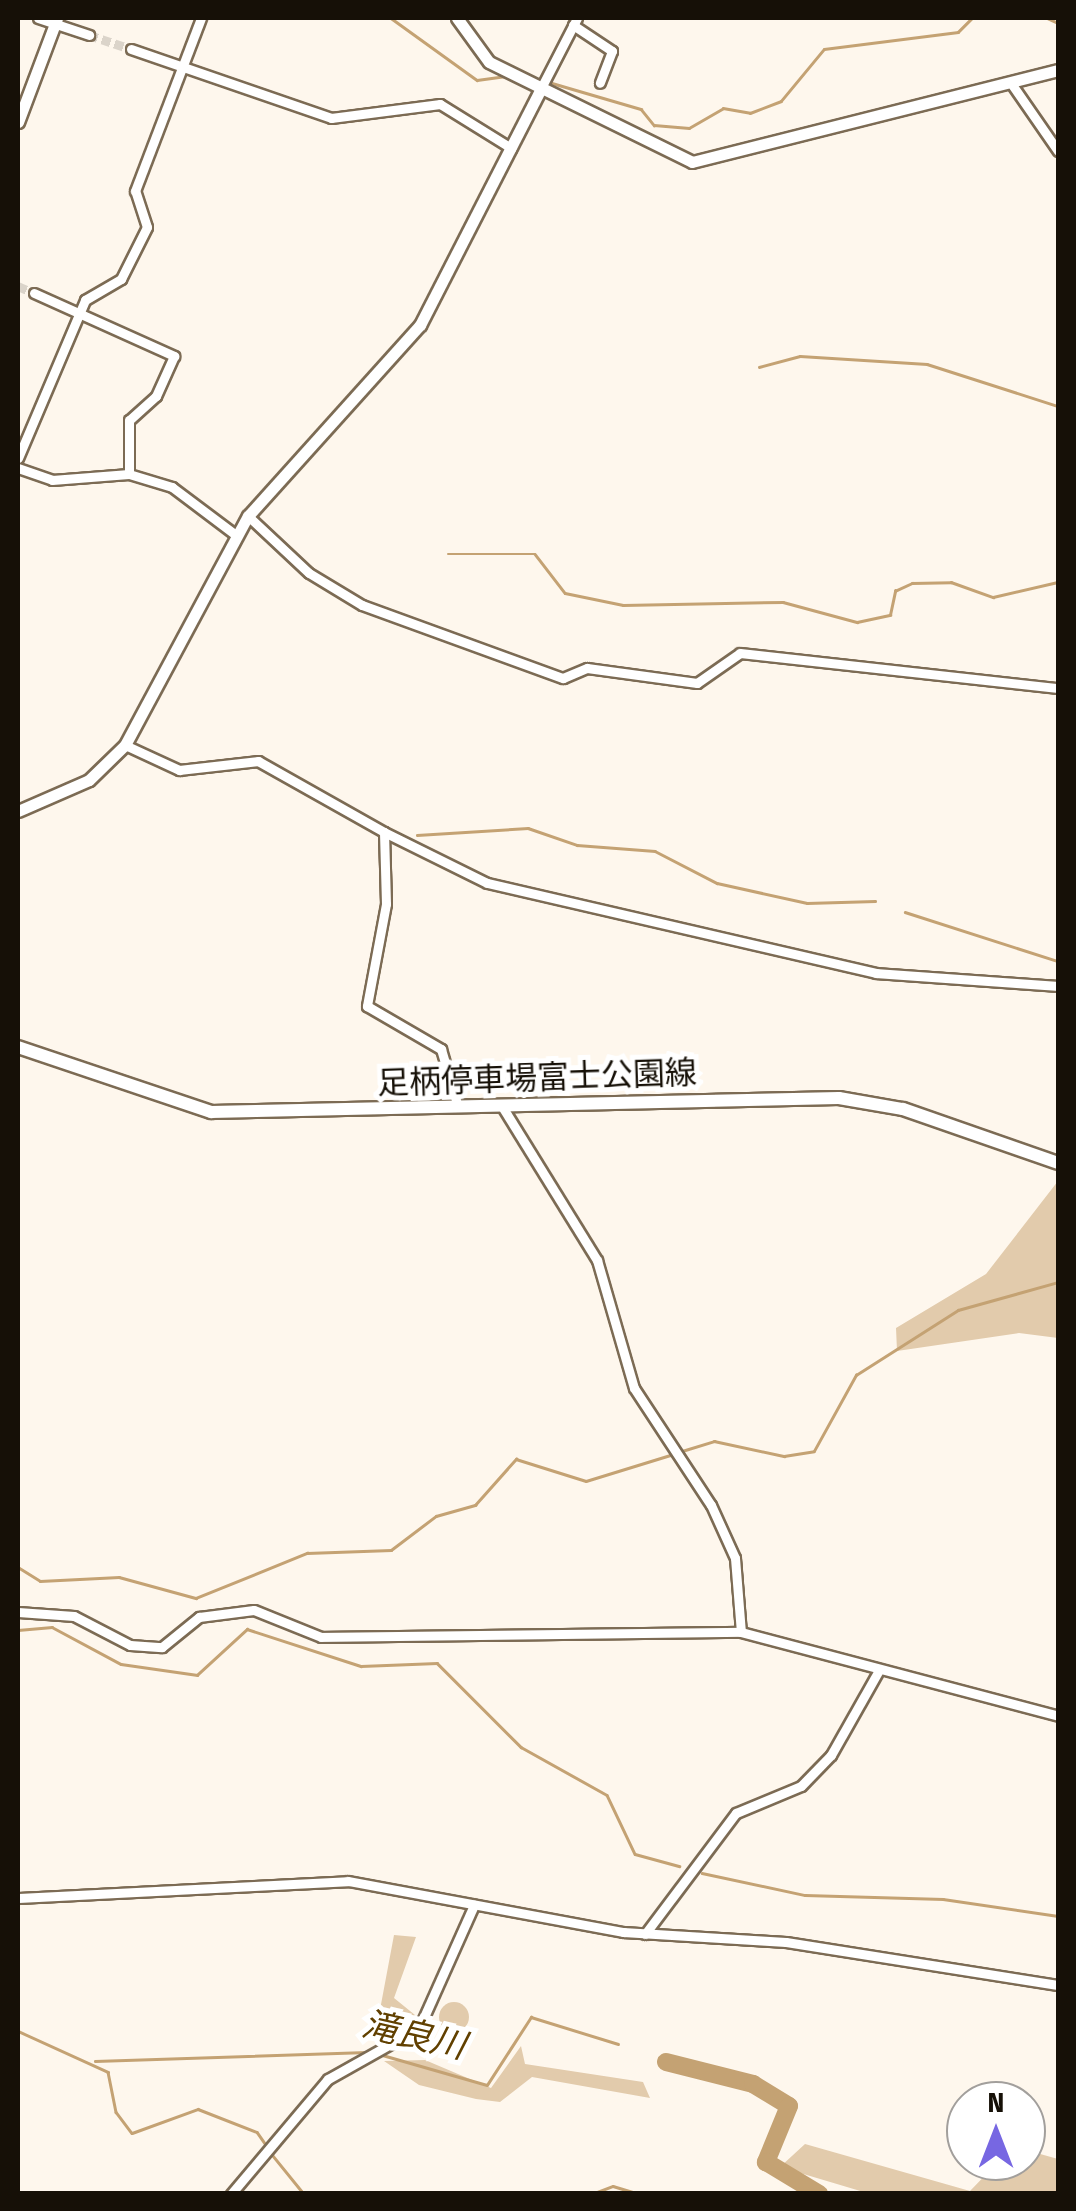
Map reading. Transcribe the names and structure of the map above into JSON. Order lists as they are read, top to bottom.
{
  "streets": {
    "main road": ["足柄停車場富士公園線"]
  },
  "water": ["滝良川"],
  "north": "top"
}
